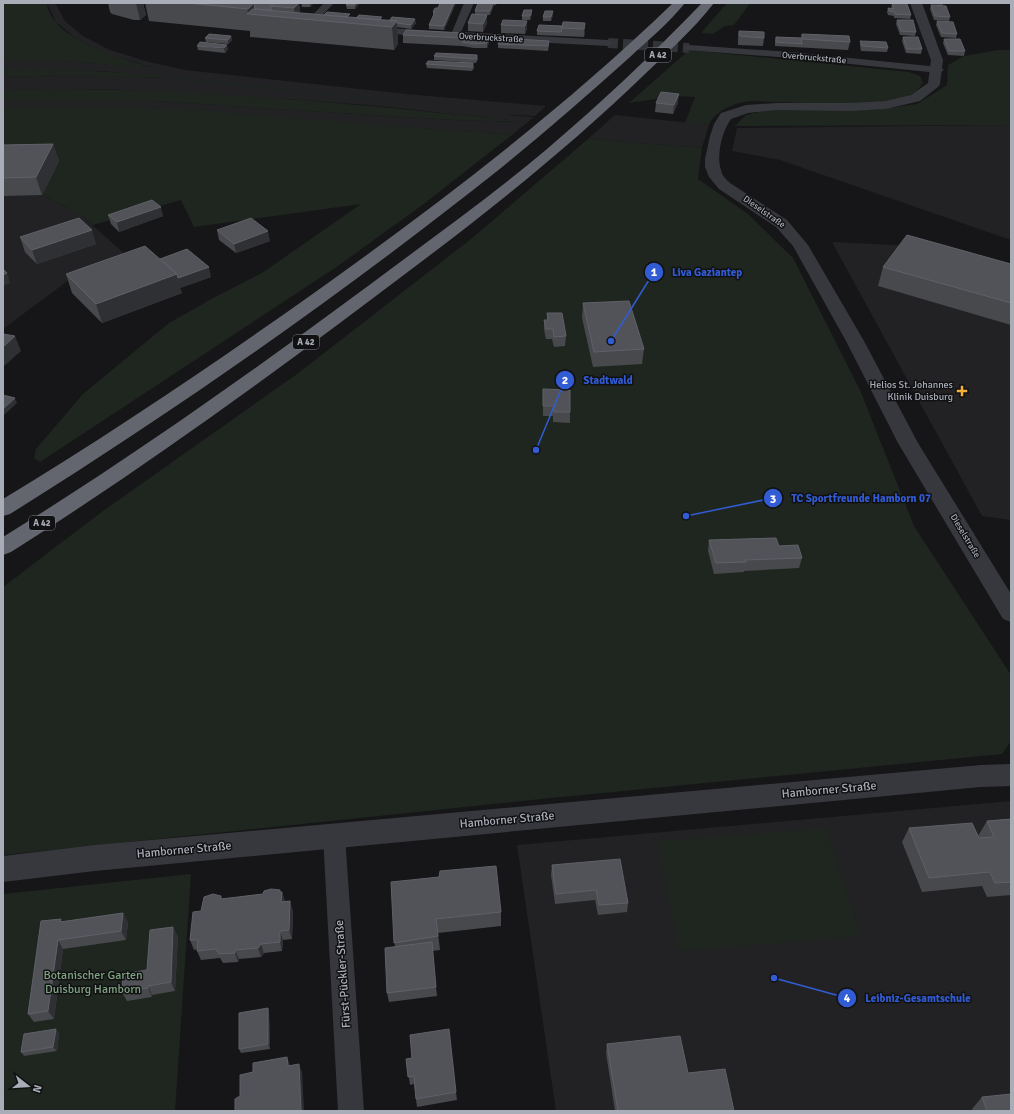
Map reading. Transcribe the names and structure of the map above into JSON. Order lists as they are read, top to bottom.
{
  "streets": {
    "highway": ["A 42"],
    "street": [
      "Overbruckstraße",
      "Dieselstraße",
      "Hamborner Straße",
      "Fürst-Pückler-Straße"
    ]
  },
  "crossings": [
    ["Overbruckstraße", "Dieselstraße"],
    ["Hamborner Straße", "Fürst-Pückler-Straße"]
  ],
  "parks": ["Botanischer Garten Duisburg Hamborn"],
  "places": {
    "other": [
      "Liva Gaziantep",
      "Stadtwald",
      "TC Sportfreunde Hamborn 07",
      "Leibniz-Gesamtschule"
    ],
    "health": ["Helios St. Johannes Klinik Duisburg"]
  },
  "north": "right"
}
